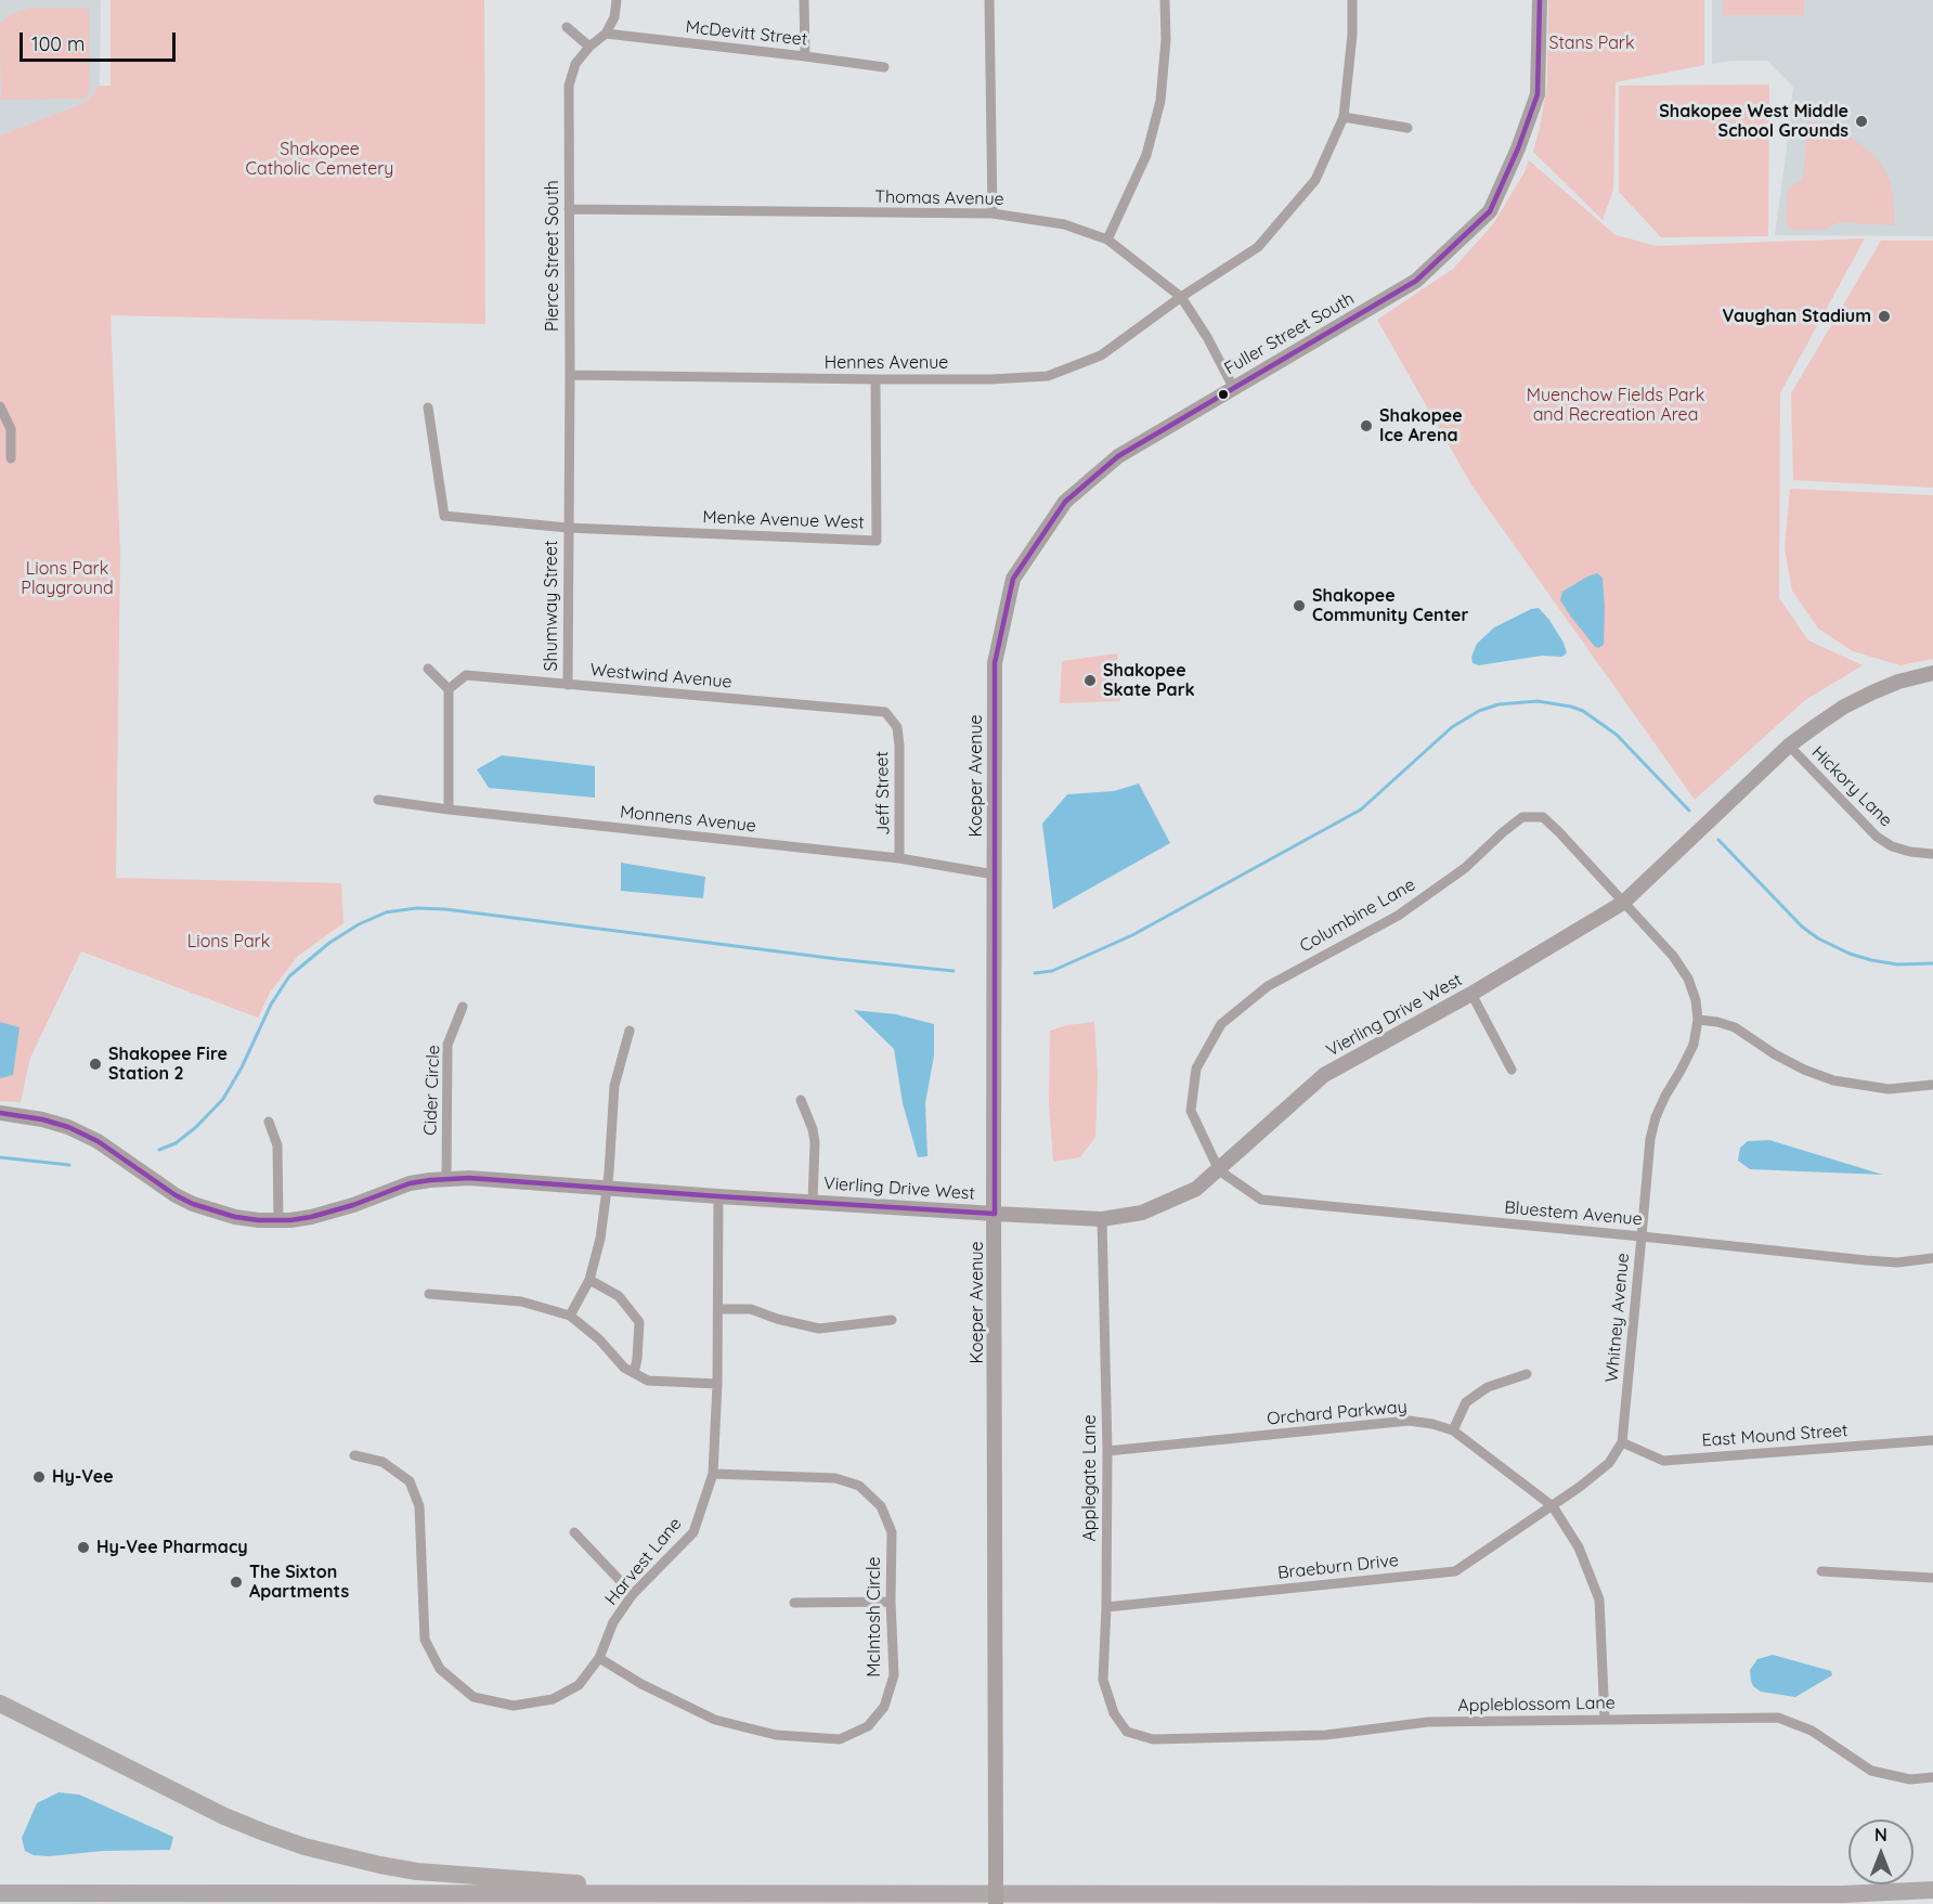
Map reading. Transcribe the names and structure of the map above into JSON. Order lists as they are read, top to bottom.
{
  "streets": {
    "street": [
      "McDevitt Street",
      "Thomas Avenue",
      "Pierce Street South",
      "Fuller Street South",
      "Hennes Avenue",
      "Menke Avenue West",
      "Shumway Street",
      "Westwind Avenue",
      "Koeper Avenue",
      "Hickory Lane",
      "Jeff Street",
      "Monnens Avenue",
      "Columbine Lane",
      "Vierling Drive West",
      "Cider Circle",
      "Bluestem Avenue",
      "Whitney Avenue",
      "Orchard Parkway",
      "East Mound Street",
      "Applegate Lane",
      "Harvest Lane",
      "Braeburn Drive",
      "McIntosh Circle",
      "Appleblossom Lane"
    ]
  },
  "crossings": [
    ["McDevitt Street", "Pierce Street South"],
    ["Thomas Avenue", "Pierce Street South"],
    ["Thomas Avenue", "Fuller Street South"],
    ["Thomas Avenue", "Hennes Avenue"],
    ["Pierce Street South", "Hennes Avenue"],
    ["Pierce Street South", "Menke Avenue West"],
    ["Pierce Street South", "Shumway Street"],
    ["Fuller Street South", "Koeper Avenue"],
    ["Hennes Avenue", "Menke Avenue West"],
    ["Menke Avenue West", "Shumway Street"],
    ["Shumway Street", "Westwind Avenue"],
    ["Westwind Avenue", "Jeff Street"],
    ["Koeper Avenue", "Monnens Avenue"],
    ["Koeper Avenue", "Vierling Drive West"],
    ["Hickory Lane", "Vierling Drive West"],
    ["Jeff Street", "Monnens Avenue"],
    ["Columbine Lane", "Vierling Drive West"],
    ["Columbine Lane", "Bluestem Avenue"],
    ["Columbine Lane", "Whitney Avenue"],
    ["Vierling Drive West", "Cider Circle"],
    ["Vierling Drive West", "Bluestem Avenue"],
    ["Vierling Drive West", "Whitney Avenue"],
    ["Vierling Drive West", "Applegate Lane"],
    ["Vierling Drive West", "Harvest Lane"],
    ["Bluestem Avenue", "Whitney Avenue"],
    ["Whitney Avenue", "East Mound Street"],
    ["Orchard Parkway", "Applegate Lane"],
    ["Orchard Parkway", "Braeburn Drive"],
    ["Orchard Parkway", "Appleblossom Lane"],
    ["Applegate Lane", "Braeburn Drive"],
    ["Applegate Lane", "Appleblossom Lane"],
    ["Harvest Lane", "McIntosh Circle"]
  ],
  "parks": [
    "Stans Park",
    "Shakopee Catholic Cemetery",
    "Muenchow Fields Park and Recreation Area",
    "Lions Park Playground",
    "Lions Park"
  ],
  "places": [
    "Shakopee West Middle School Grounds",
    "Vaughan Stadium",
    "Shakopee Ice Arena",
    "Shakopee Community Center",
    "Shakopee Skate Park",
    "Shakopee Fire Station 2",
    "Hy-Vee",
    "Hy-Vee Pharmacy",
    "The Sixton Apartments"
  ],
  "scale_bar": "100 m",
  "north": "top"
}
